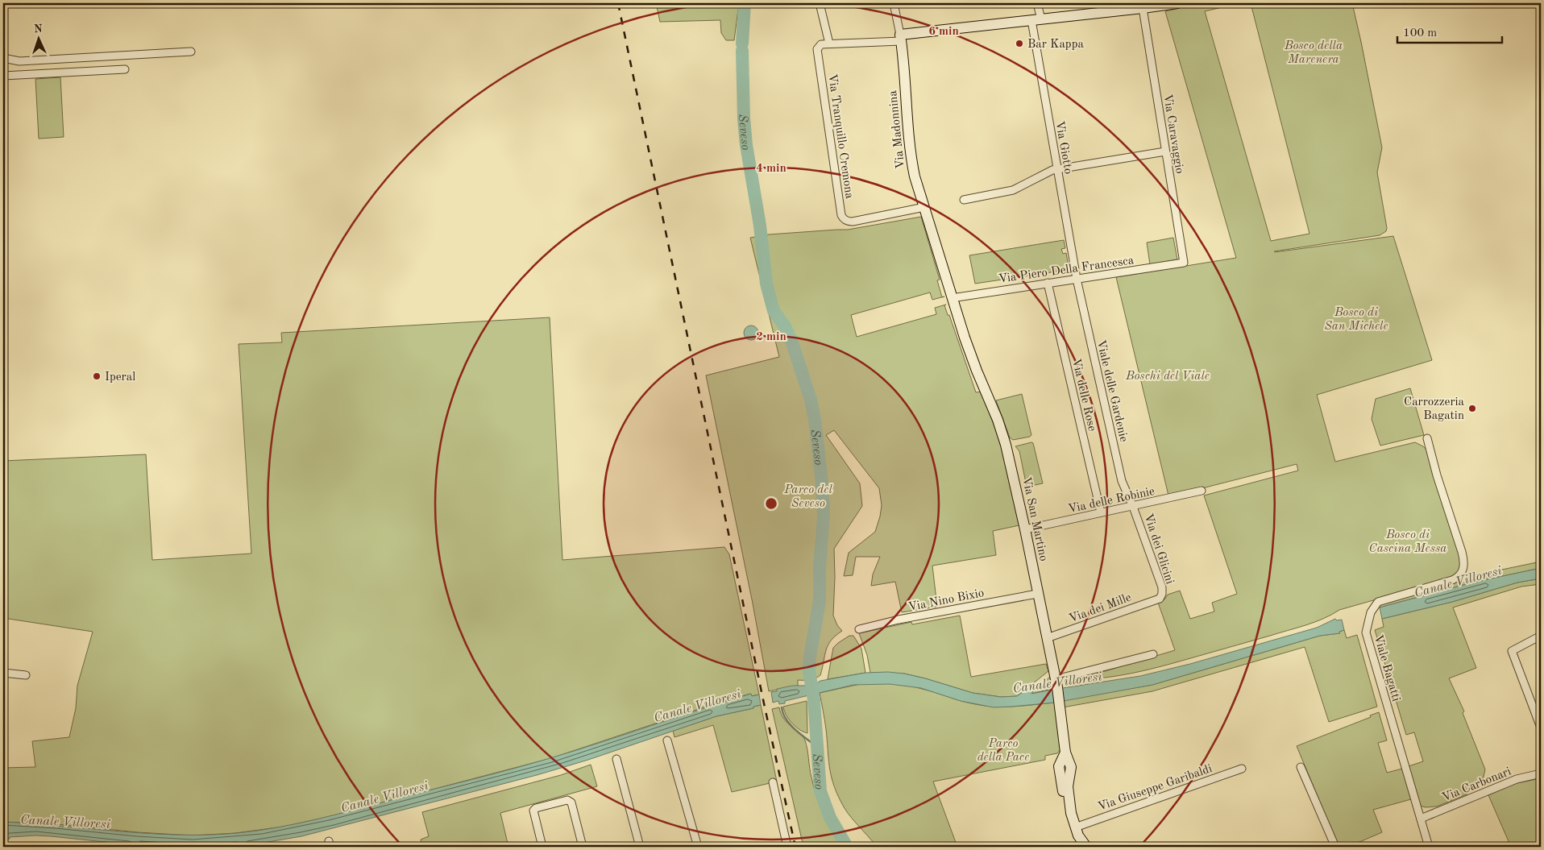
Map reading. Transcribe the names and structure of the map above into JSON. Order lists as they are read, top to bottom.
{
  "streets": {
    "street": [
      "Via Madonnina",
      "Via Caravaggio",
      "Via Tranquillo Cremona",
      "Via Giotto",
      "Via Piero Della Francesca",
      "Viale delle Gardenie",
      "Via delle Rose",
      "Via delle Robinie",
      "Via San Martino",
      "Via dei Glicini",
      "Via Nino Bixio",
      "Via dei Mille",
      "Viale Bagatti",
      "Via Carbonari",
      "Via Giuseppe Garibaldi"
    ]
  },
  "crossings": [
    ["Via Madonnina", "Via Tranquillo Cremona"],
    ["Via Madonnina", "Via Piero Della Francesca"],
    ["Via Madonnina", "Via San Martino"],
    ["Via Caravaggio", "Via Piero Della Francesca"],
    ["Via Giotto", "Via Piero Della Francesca"],
    ["Via Giotto", "Viale delle Gardenie"],
    ["Via Piero Della Francesca", "Viale delle Gardenie"],
    ["Via Piero Della Francesca", "Via delle Rose"],
    ["Via Piero Della Francesca", "Via San Martino"],
    ["Viale delle Gardenie", "Via delle Robinie"],
    ["Viale delle Gardenie", "Via dei Glicini"],
    ["Via delle Rose", "Via delle Robinie"],
    ["Via delle Robinie", "Via San Martino"],
    ["Via delle Robinie", "Via dei Glicini"],
    ["Via San Martino", "Via Nino Bixio"],
    ["Via San Martino", "Via dei Mille"],
    ["Via San Martino", "Via Giuseppe Garibaldi"],
    ["Via dei Glicini", "Via dei Mille"],
    ["Viale Bagatti", "Via Carbonari"]
  ],
  "water": ["Seveso", "Canale Villoresi"],
  "parks": [
    "Bosco della Marenera",
    "Bosco di San Michele",
    "Boschi del Viale",
    "Parco del Seveso",
    "Bosco di Cascina Messa",
    "Parco della Pace"
  ],
  "places": ["Bar Kappa", "Iperal", "Carrozzeria Bagatin"],
  "scale_bar": "100 m",
  "north": "top",
  "rings": ["6 min", "4 min", "2 min"]
}
